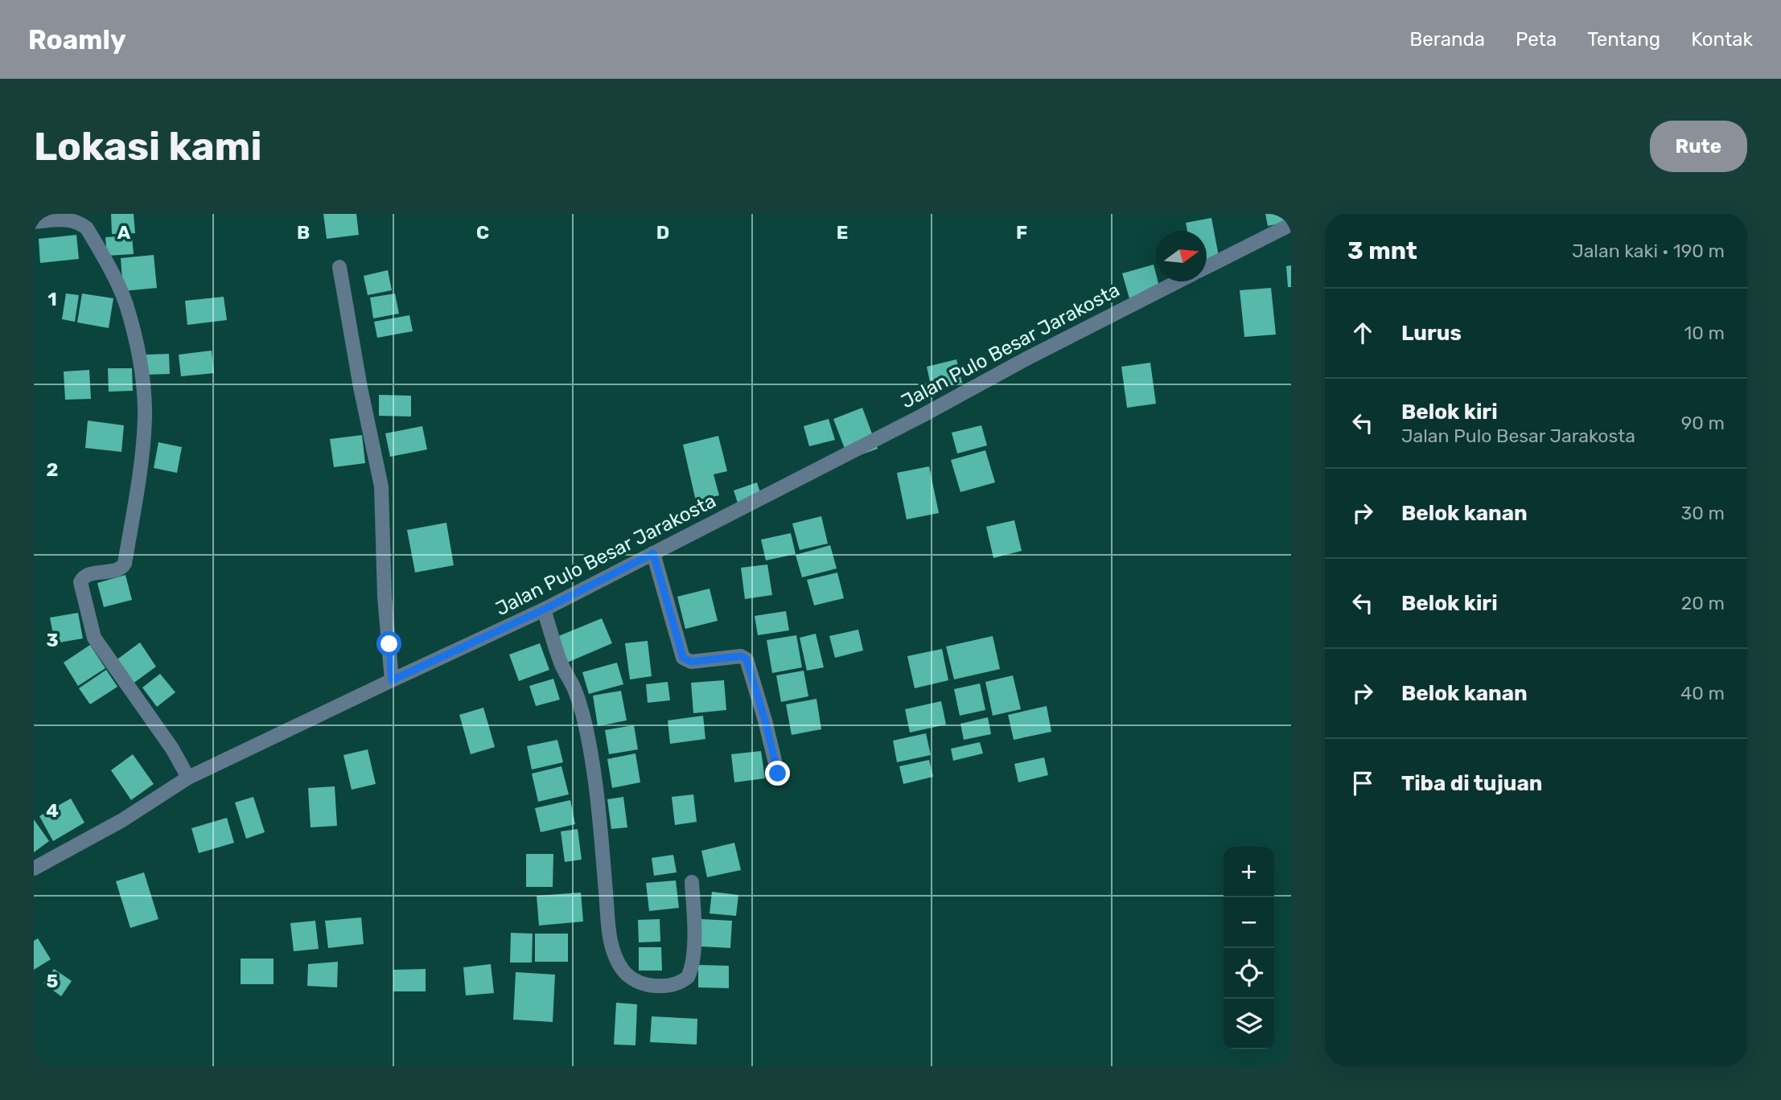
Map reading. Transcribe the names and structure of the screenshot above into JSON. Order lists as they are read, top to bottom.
{
  "streets": {
    "street": ["Jalan Pulo Besar Jarakosta"]
  },
  "north": "right",
  "page": {
    "header": "Roamly",
    "nav": [
      "Beranda",
      "Peta",
      "Tentang",
      "Kontak"
    ],
    "buttons": "Rute",
    "title": "Lokasi kami",
    "heading": ["3 mnt", "Jalan kaki · 190 m"],
    "list": [
      ["Lurus", "10 m"],
      ["Belok kiri", "Jalan Pulo Besar Jarakosta", "90 m"],
      ["Belok kanan", "30 m"],
      ["Belok kiri", "20 m"],
      ["Belok kanan", "40 m"],
      "Tiba di tujuan"
    ],
    "map_buttons": ["+", "−"]
  },
  "grid": {
    "columns": [
      "A",
      "B",
      "C",
      "D",
      "E",
      "F"
    ],
    "rows": [
      "1",
      "2",
      "3",
      "4",
      "5"
    ]
  }
}
